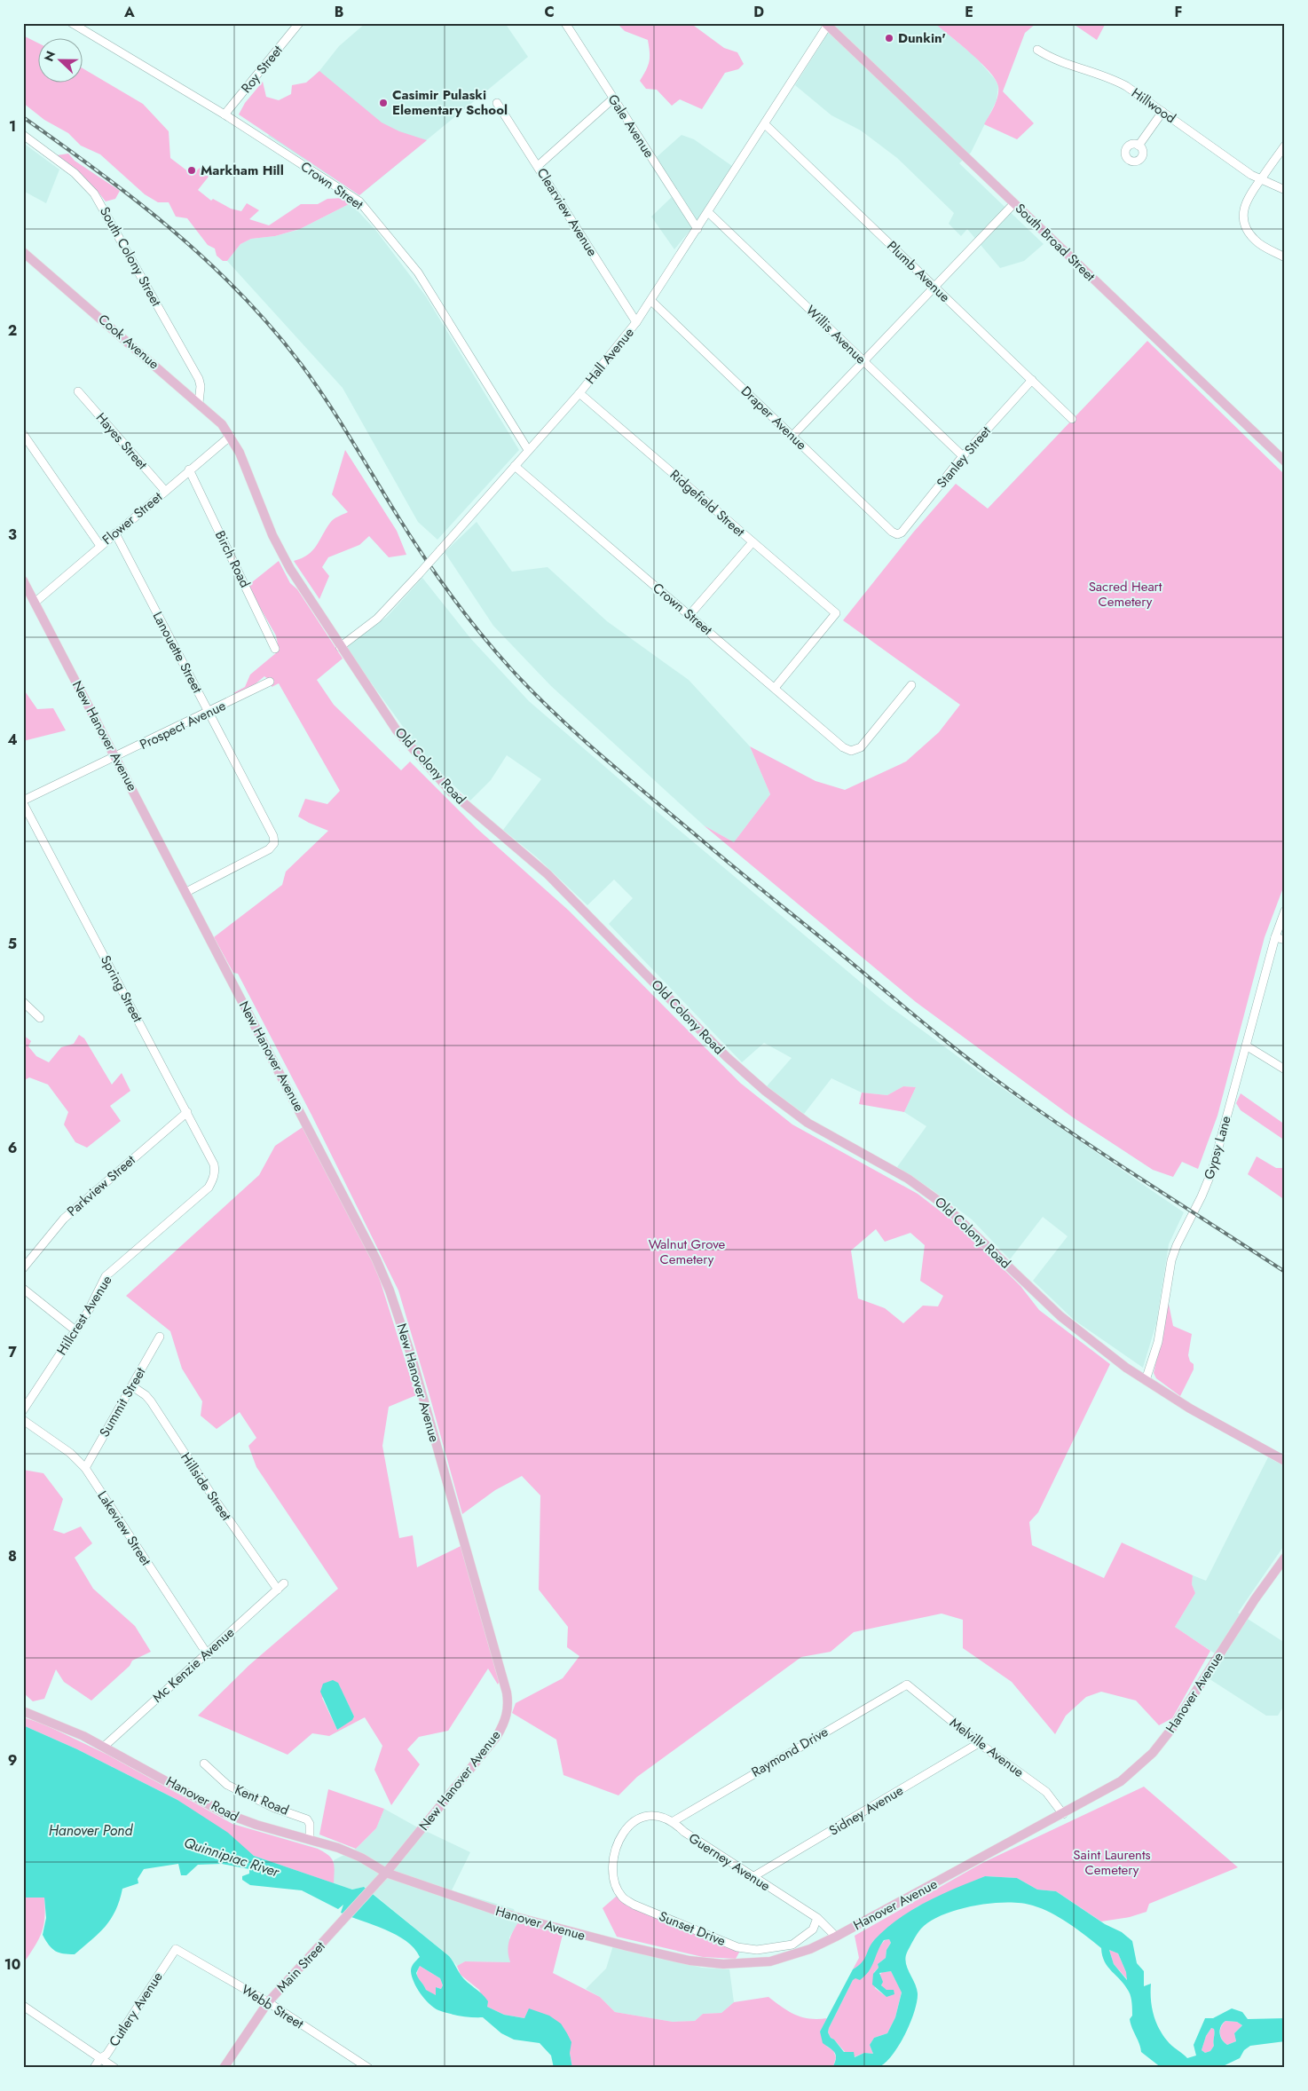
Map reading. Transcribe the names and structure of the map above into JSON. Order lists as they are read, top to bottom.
{
  "streets": {
    "main road": [
      "South Broad Street",
      "Cook Avenue",
      "New Hanover Avenue",
      "Old Colony Road",
      "Hanover Avenue",
      "Hanover Road",
      "Main Street"
    ],
    "street": [
      "Roy Street",
      "Hillwood",
      "Gale Avenue",
      "Crown Street",
      "Clearview Avenue",
      "South Colony Street",
      "Plumb Avenue",
      "Willis Avenue",
      "Hall Avenue",
      "Draper Avenue",
      "Hayes Street",
      "Stanley Street",
      "Ridgefield Street",
      "Flower Street",
      "Birch Road",
      "Lanouette Street",
      "Prospect Avenue",
      "Spring Street",
      "Gypsy Lane",
      "Parkview Street",
      "Hillcrest Avenue",
      "Summit Street",
      "Hillside Street",
      "Lakeview Street",
      "Mc Kenzie Avenue",
      "Melville Avenue",
      "Raymond Drive",
      "Kent Road",
      "Sidney Avenue",
      "Guerney Avenue",
      "Sunset Drive",
      "Webb Street",
      "Cutlery Avenue"
    ]
  },
  "crossings": [
    ["Roy Street", "Crown Street"],
    ["Gale Avenue", "Hall Avenue"],
    ["Crown Street", "Hall Avenue"],
    ["Crown Street", "Ridgefield Street"],
    ["Clearview Avenue", "Hall Avenue"],
    ["South Broad Street", "Hall Avenue"],
    ["South Colony Street", "Cook Avenue"],
    ["Plumb Avenue", "Hall Avenue"],
    ["Plumb Avenue", "Stanley Street"],
    ["Willis Avenue", "Hall Avenue"],
    ["Willis Avenue", "Stanley Street"],
    ["Cook Avenue", "Flower Street"],
    ["Cook Avenue", "Old Colony Road"],
    ["Hall Avenue", "Draper Avenue"],
    ["Hall Avenue", "Ridgefield Street"],
    ["Hall Avenue", "Old Colony Road"],
    ["Draper Avenue", "Stanley Street"],
    ["Hayes Street", "Flower Street"],
    ["Flower Street", "Birch Road"],
    ["Flower Street", "Lanouette Street"],
    ["Flower Street", "New Hanover Avenue"],
    ["Flower Street", "Old Colony Road"],
    ["Lanouette Street", "Prospect Avenue"],
    ["Lanouette Street", "New Hanover Avenue"],
    ["Prospect Avenue", "New Hanover Avenue"],
    ["Prospect Avenue", "Spring Street"],
    ["New Hanover Avenue", "Hanover Avenue"],
    ["New Hanover Avenue", "Hanover Road"],
    ["New Hanover Avenue", "Main Street"],
    ["Old Colony Road", "Gypsy Lane"],
    ["Spring Street", "Parkview Street"],
    ["Spring Street", "Hillcrest Avenue"],
    ["Summit Street", "Hillside Street"],
    ["Summit Street", "Lakeview Street"],
    ["Hillside Street", "Mc Kenzie Avenue"],
    ["Lakeview Street", "Mc Kenzie Avenue"],
    ["Mc Kenzie Avenue", "Hanover Road"],
    ["Hanover Avenue", "Melville Avenue"],
    ["Hanover Avenue", "Hanover Road"],
    ["Hanover Avenue", "Guerney Avenue"],
    ["Hanover Avenue", "Main Street"],
    ["Melville Avenue", "Raymond Drive"],
    ["Melville Avenue", "Sidney Avenue"],
    ["Raymond Drive", "Guerney Avenue"],
    ["Hanover Road", "Kent Road"],
    ["Hanover Road", "Main Street"],
    ["Sidney Avenue", "Guerney Avenue"],
    ["Guerney Avenue", "Sunset Drive"],
    ["Main Street", "Webb Street"],
    ["Webb Street", "Cutlery Avenue"]
  ],
  "water": ["Hanover Pond", "Quinnipiac River"],
  "parks": ["Sacred Heart Cemetery", "Walnut Grove Cemetery", "Saint Laurents Cemetery"],
  "places": ["Dunkin'", "Casimir Pulaski Elementary School", "Markham Hill"],
  "north": "left",
  "grid": {
    "columns": [
      "A",
      "B",
      "C",
      "D",
      "E",
      "F"
    ],
    "rows": [
      "1",
      "2",
      "3",
      "4",
      "5",
      "6",
      "7",
      "8",
      "9",
      "10"
    ]
  }
}
